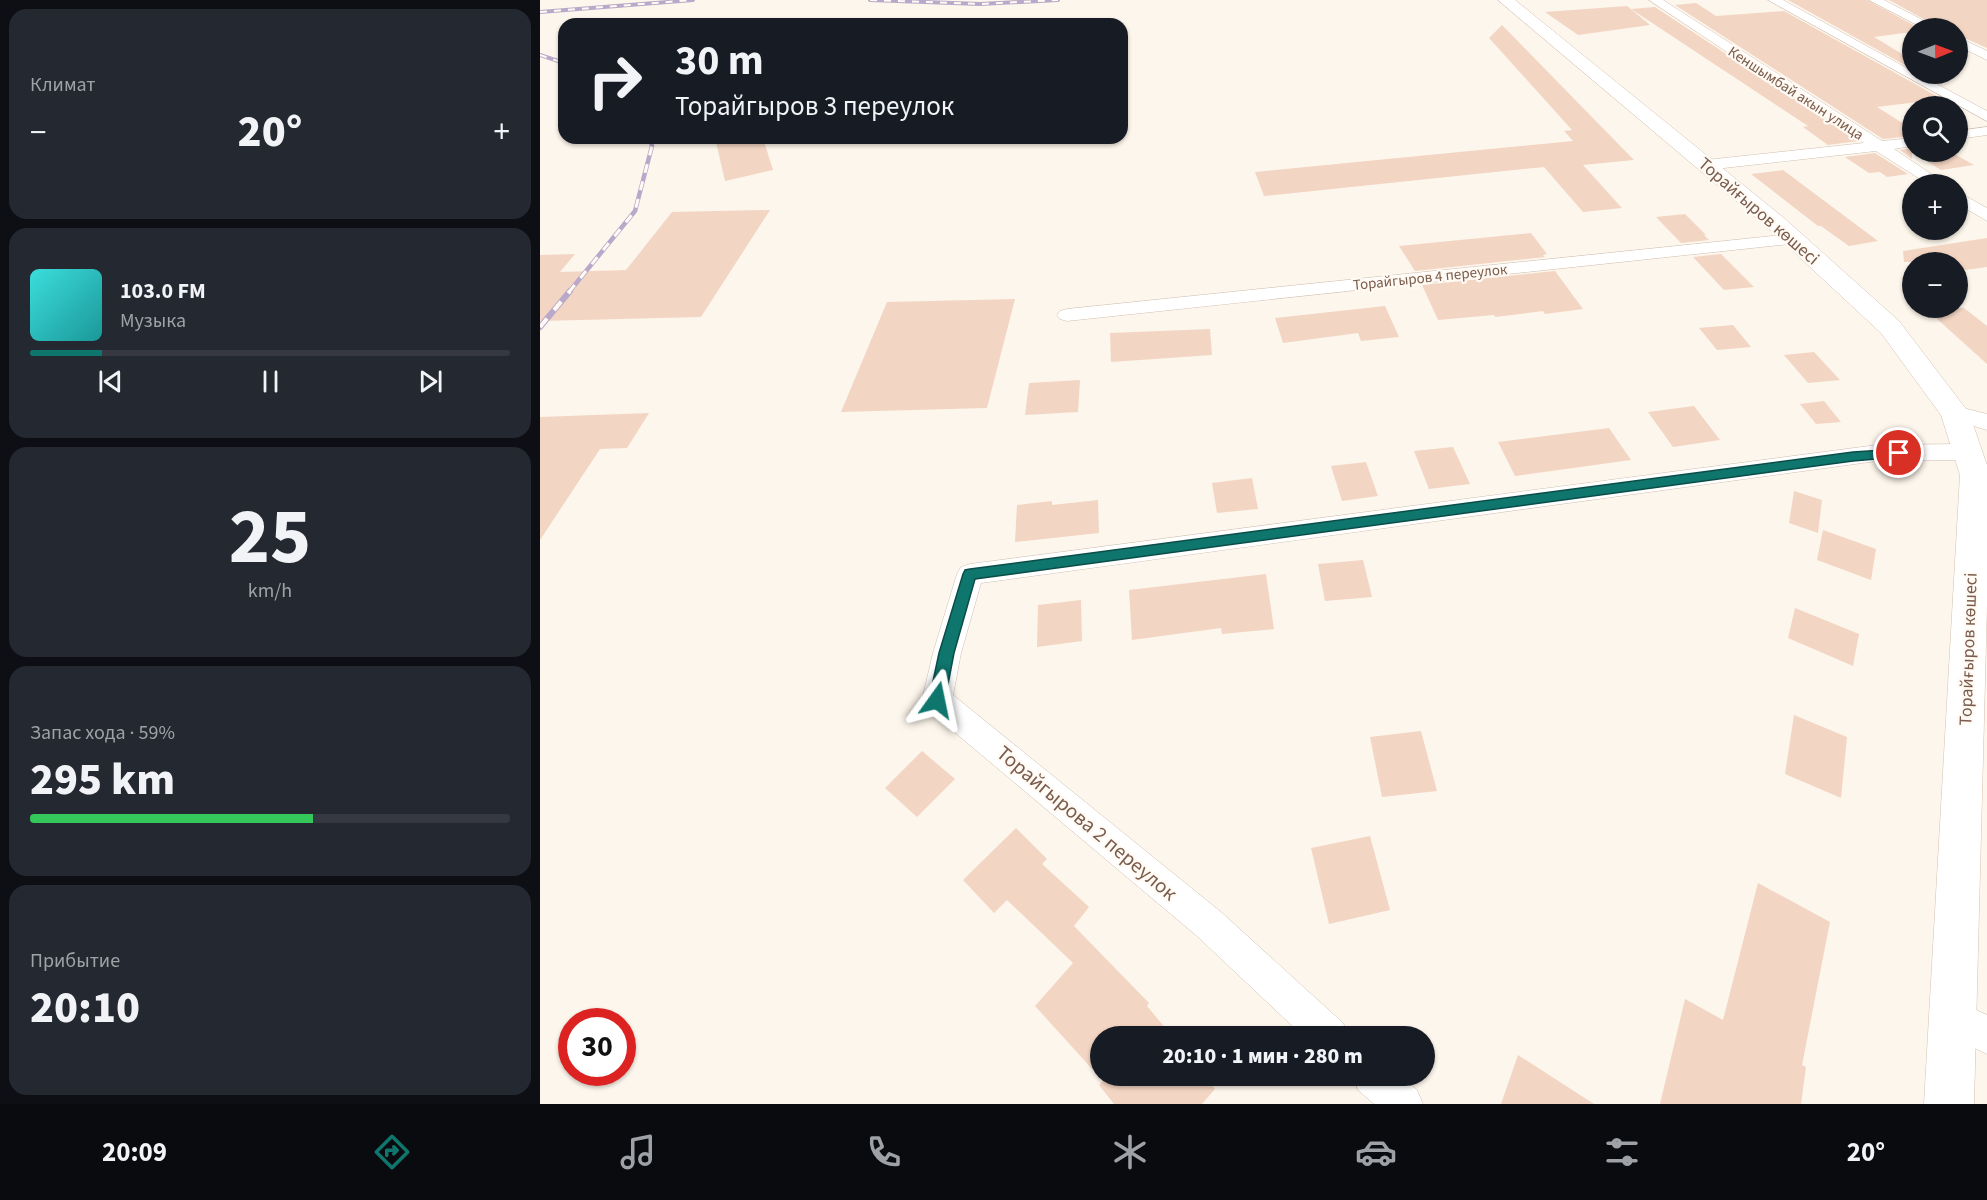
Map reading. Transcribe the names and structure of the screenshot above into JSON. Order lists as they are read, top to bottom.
{
  "streets": {
    "street": [
      "Кеншымбай акын улица",
      "Торайғыров көшесі",
      "Торайгыров 4 переулок",
      "Торайгырова 2 переулок"
    ]
  },
  "crossings": [
    ["Торайғыров көшесі", "Торайгыров 4 переулок"],
    ["Торайғыров көшесі", "Торайгырова 2 переулок"]
  ],
  "north": "right",
  "page": {
    "tile": [
      "Климат",
      ["25", "km/h"],
      ["Запас хода · 59%", "295 km"],
      ["Прибытие", "20:10"]
    ],
    "map_buttons": ["+", "−"],
    "turn": ["30 m", "Торайгыров 3 переулок"],
    "heat": ["−", "20°", "+"],
    "song": ["103.0 FM", "Музыка"],
    "limit": "30",
    "trip": "20:10 · 1 мин · 280 m",
    "tabs": ["20:09", "20°"]
  }
}
